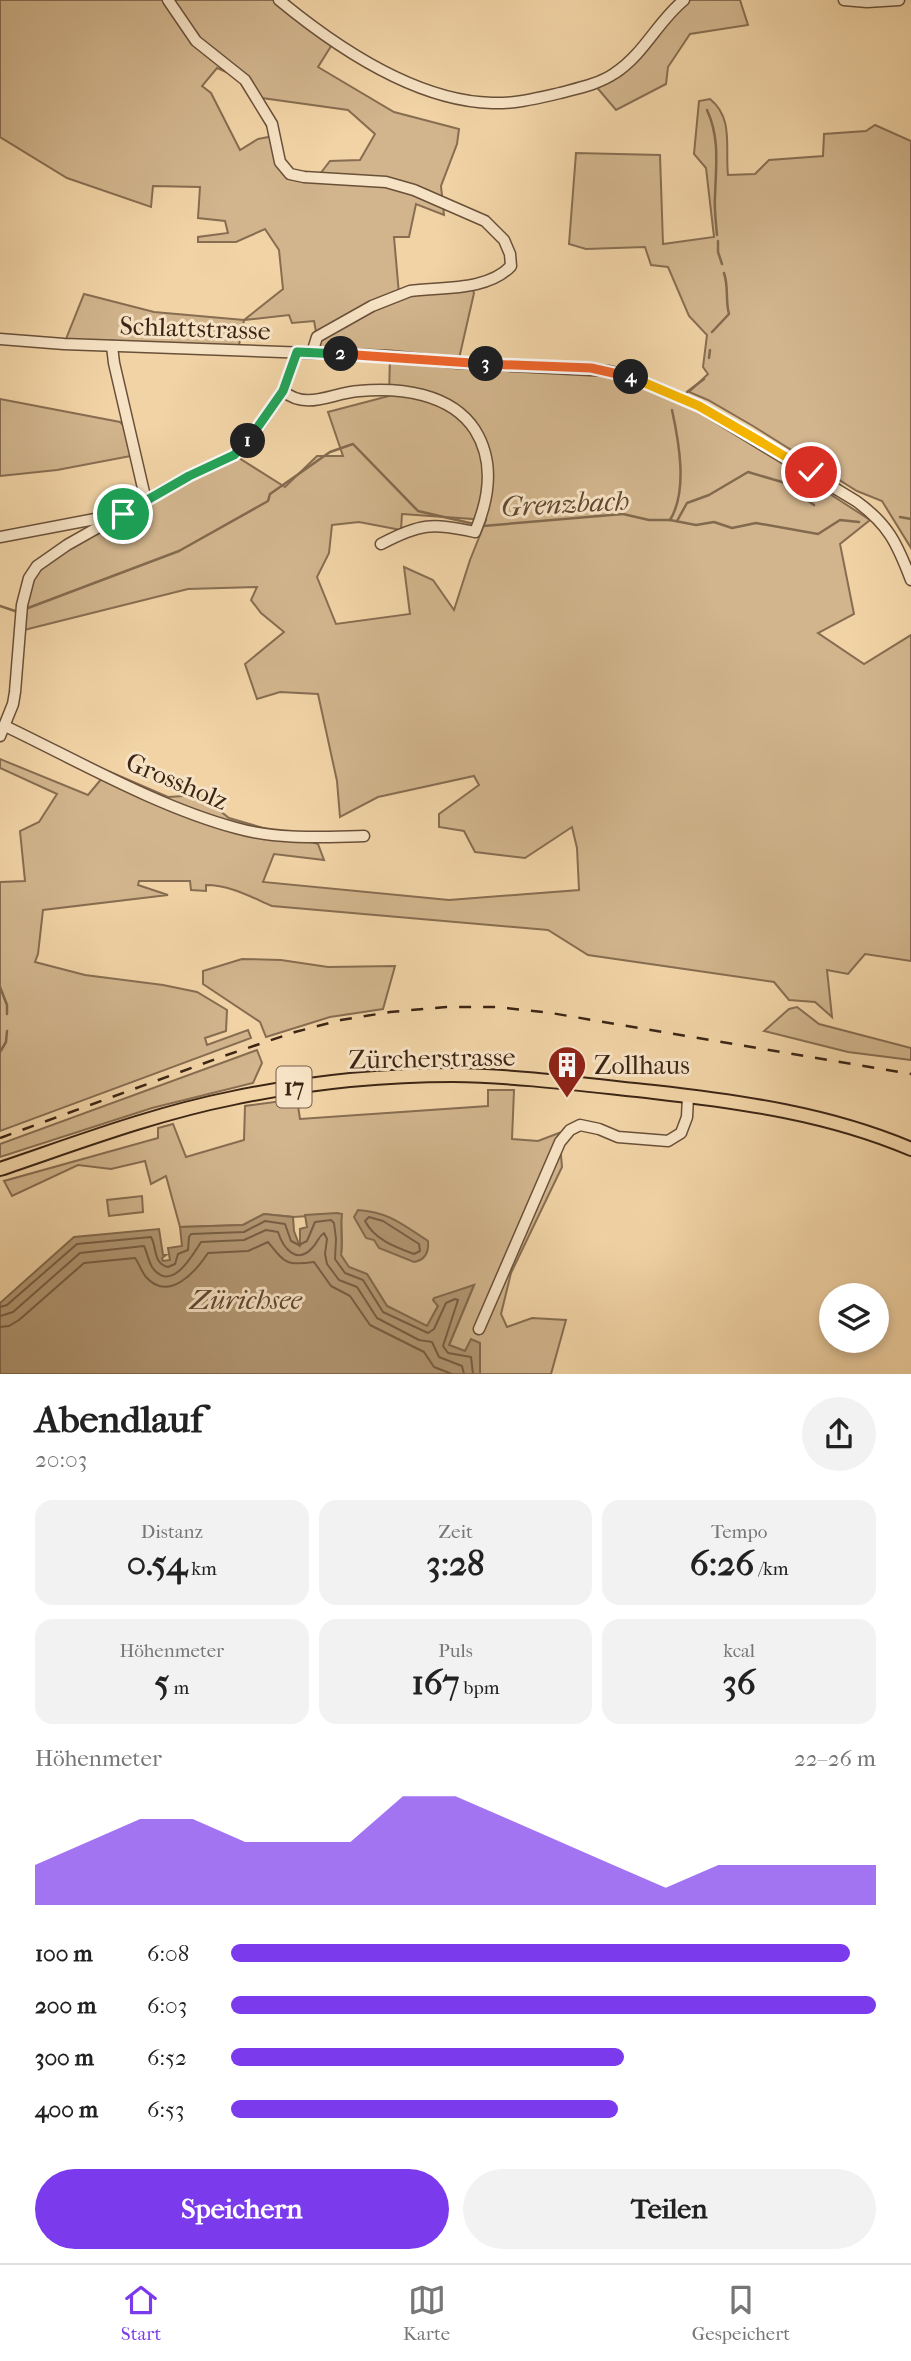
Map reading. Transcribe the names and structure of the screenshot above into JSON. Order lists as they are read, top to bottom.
{
  "streets": {
    "main road": ["Zürcherstrasse", "17"],
    "street": ["Schlattstrasse", "Grossholz"]
  },
  "water": ["Grenzbach", "Zürichsee"],
  "places": {
    "building": ["Zollhaus"]
  },
  "page": {
    "pins": [
      "2",
      "3",
      "4",
      "1"
    ],
    "heading": ["Abendlauf", "20:03"],
    "stats": [
      ["Distanz", "0.54 km"],
      ["Zeit", "3:28"],
      ["Tempo", "6:26 /km"],
      ["Höhenmeter", "5 m"],
      ["Puls", "167 bpm"],
      ["kcal", "36"]
    ],
    "chart": ["Höhenmeter", "22–26 m"],
    "list": [
      {
        "name": "100 m",
        "note": "6:08"
      },
      {
        "name": "200 m",
        "note": "6:03"
      },
      {
        "name": "300 m",
        "note": "6:52"
      },
      {
        "name": "400 m",
        "note": "6:53"
      }
    ],
    "buttons": ["Speichern", "Teilen"],
    "tabs": ["Start", "Karte", "Gespeichert"]
  }
}
